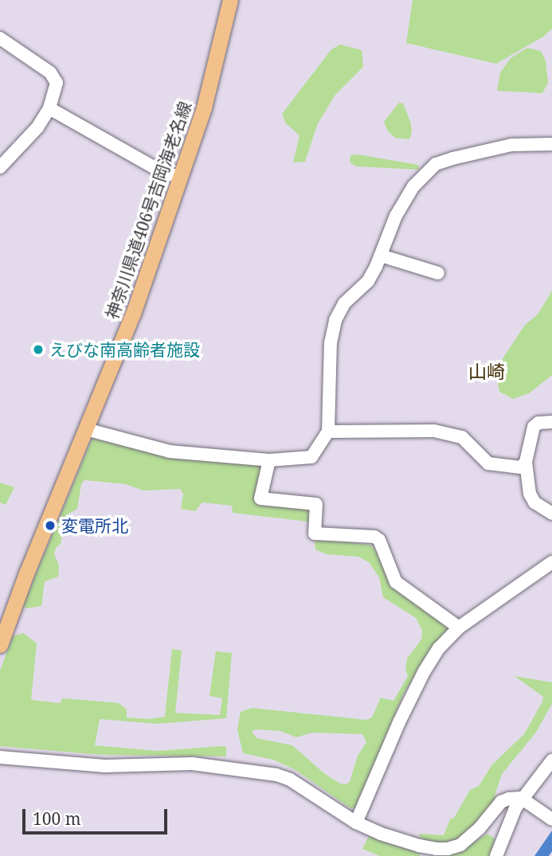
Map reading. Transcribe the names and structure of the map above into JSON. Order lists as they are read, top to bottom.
{
  "streets": {
    "main road": ["神奈川県道406号吉岡海老名線"]
  },
  "districts": ["山崎"],
  "places": ["えびな南高齢者施設", "変電所北"],
  "scale_bar": "100 m"
}
